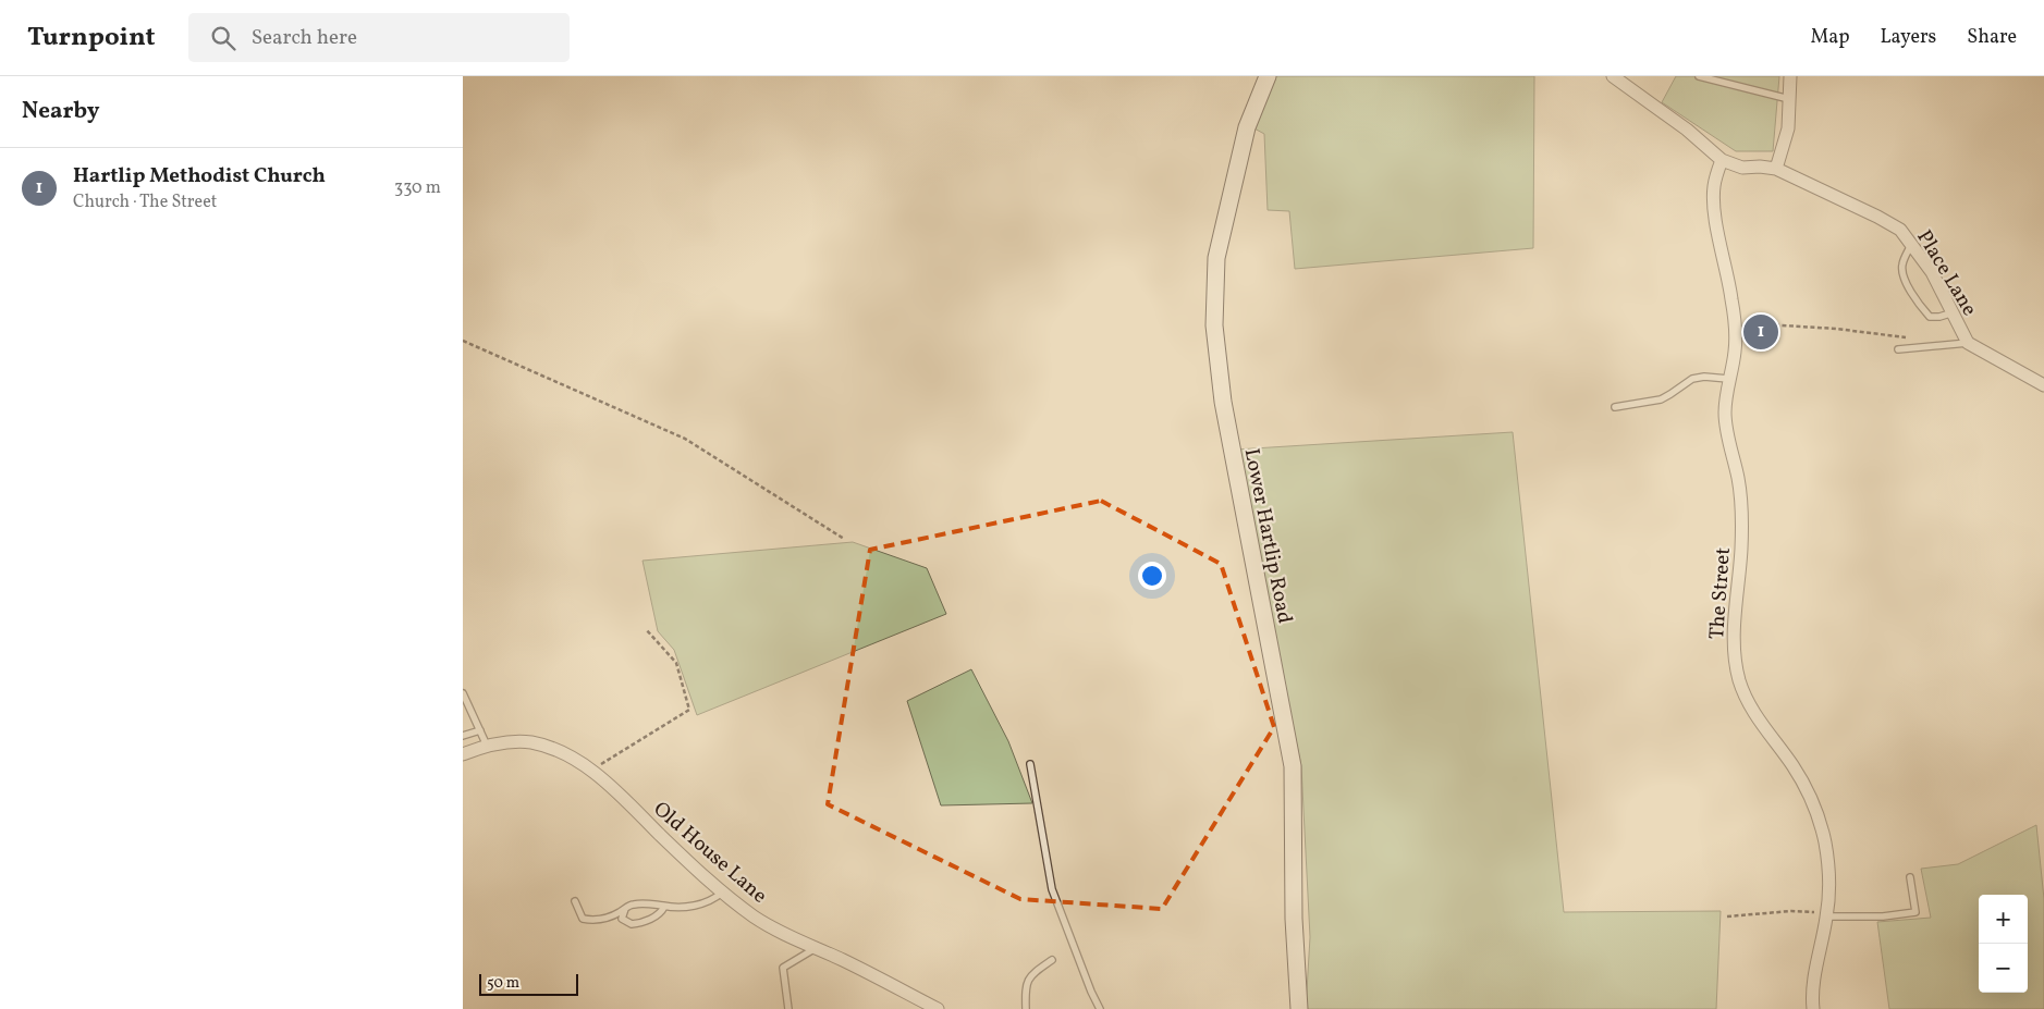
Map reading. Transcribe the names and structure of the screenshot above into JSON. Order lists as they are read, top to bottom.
{
  "streets": {
    "street": [
      "Place Lane",
      "Lower Hartlip Road",
      "The Street",
      "Old House Lane"
    ]
  },
  "crossings": [
    ["Place Lane", "The Street"]
  ],
  "scale_bar": "50 m",
  "page": {
    "header": "Turnpoint",
    "search": "Search here",
    "nav": ["Map", "Layers", "Share"],
    "heading": "Nearby",
    "list": [
      {
        "mark": "1",
        "name": "Hartlip Methodist Church",
        "note": "Church · The Street",
        "value": "330 m"
      }
    ],
    "pins": "1",
    "map_buttons": ["+", "−"],
    "scale": "50 m"
  }
}
